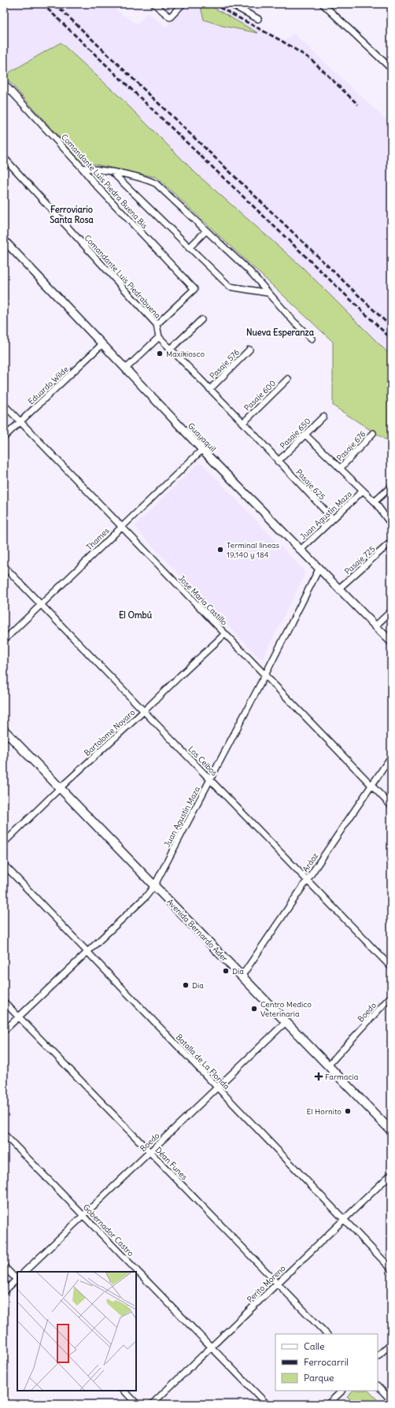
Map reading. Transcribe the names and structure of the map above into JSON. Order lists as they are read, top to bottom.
{
  "streets": {
    "main road": ["Avenida Bernardo Ader"],
    "street": [
      "Comandante Luis Piedra Buena Bis",
      "Comandante Luis Piedrabuena",
      "Pasaje 576",
      "Eduardo Wilde",
      "Pasaje 600",
      "Pasaje 650",
      "Guayaquil",
      "Pasaje 676",
      "Pasaje 625",
      "Juan Agustín Maza",
      "Thames",
      "Pasaje 725",
      "Jose Maria Castillo",
      "Bartolome Novaro",
      "Los Ceibos",
      "Aráoz",
      "Boedo",
      "Batalla de La Florida",
      "Déan Funes",
      "Gobernador Castro",
      "Perito Moreno"
    ]
  },
  "crossings": [
    ["Comandante Luis Piedra Buena Bis", "Comandante Luis Piedrabuena"],
    ["Eduardo Wilde", "Guayaquil"],
    ["Eduardo Wilde", "Jose Maria Castillo"],
    ["Pasaje 650", "Pasaje 625"],
    ["Guayaquil", "Juan Agustín Maza"],
    ["Guayaquil", "Thames"],
    ["Guayaquil", "Pasaje 725"],
    ["Pasaje 625", "Juan Agustín Maza"],
    ["Juan Agustín Maza", "Jose Maria Castillo"],
    ["Juan Agustín Maza", "Los Ceibos"],
    ["Juan Agustín Maza", "Avenida Bernardo Ader"],
    ["Juan Agustín Maza", "Batalla de La Florida"],
    ["Juan Agustín Maza", "Déan Funes"],
    ["Thames", "Jose Maria Castillo"],
    ["Thames", "Los Ceibos"],
    ["Jose Maria Castillo", "Bartolome Novaro"],
    ["Jose Maria Castillo", "Aráoz"],
    ["Bartolome Novaro", "Los Ceibos"],
    ["Bartolome Novaro", "Avenida Bernardo Ader"],
    ["Los Ceibos", "Aráoz"],
    ["Aráoz", "Avenida Bernardo Ader"],
    ["Avenida Bernardo Ader", "Boedo"],
    ["Boedo", "Batalla de La Florida"],
    ["Boedo", "Déan Funes"],
    ["Boedo", "Gobernador Castro"],
    ["Batalla de La Florida", "Perito Moreno"],
    ["Déan Funes", "Perito Moreno"],
    ["Gobernador Castro", "Perito Moreno"]
  ],
  "districts": ["Ferroviario Santa Rosa", "Nueva Esperanza", "El Ombú"],
  "places": {
    "other": [
      "Maxikiosco",
      "Terminal líneas 19,140 y 184",
      "Día",
      "Dia",
      "Centro Medico Veterinaria",
      "El Hornito"
    ],
    "health": ["Farmacia"]
  },
  "legend": ["Calle", "Ferrocarril", "Parque"]
}
